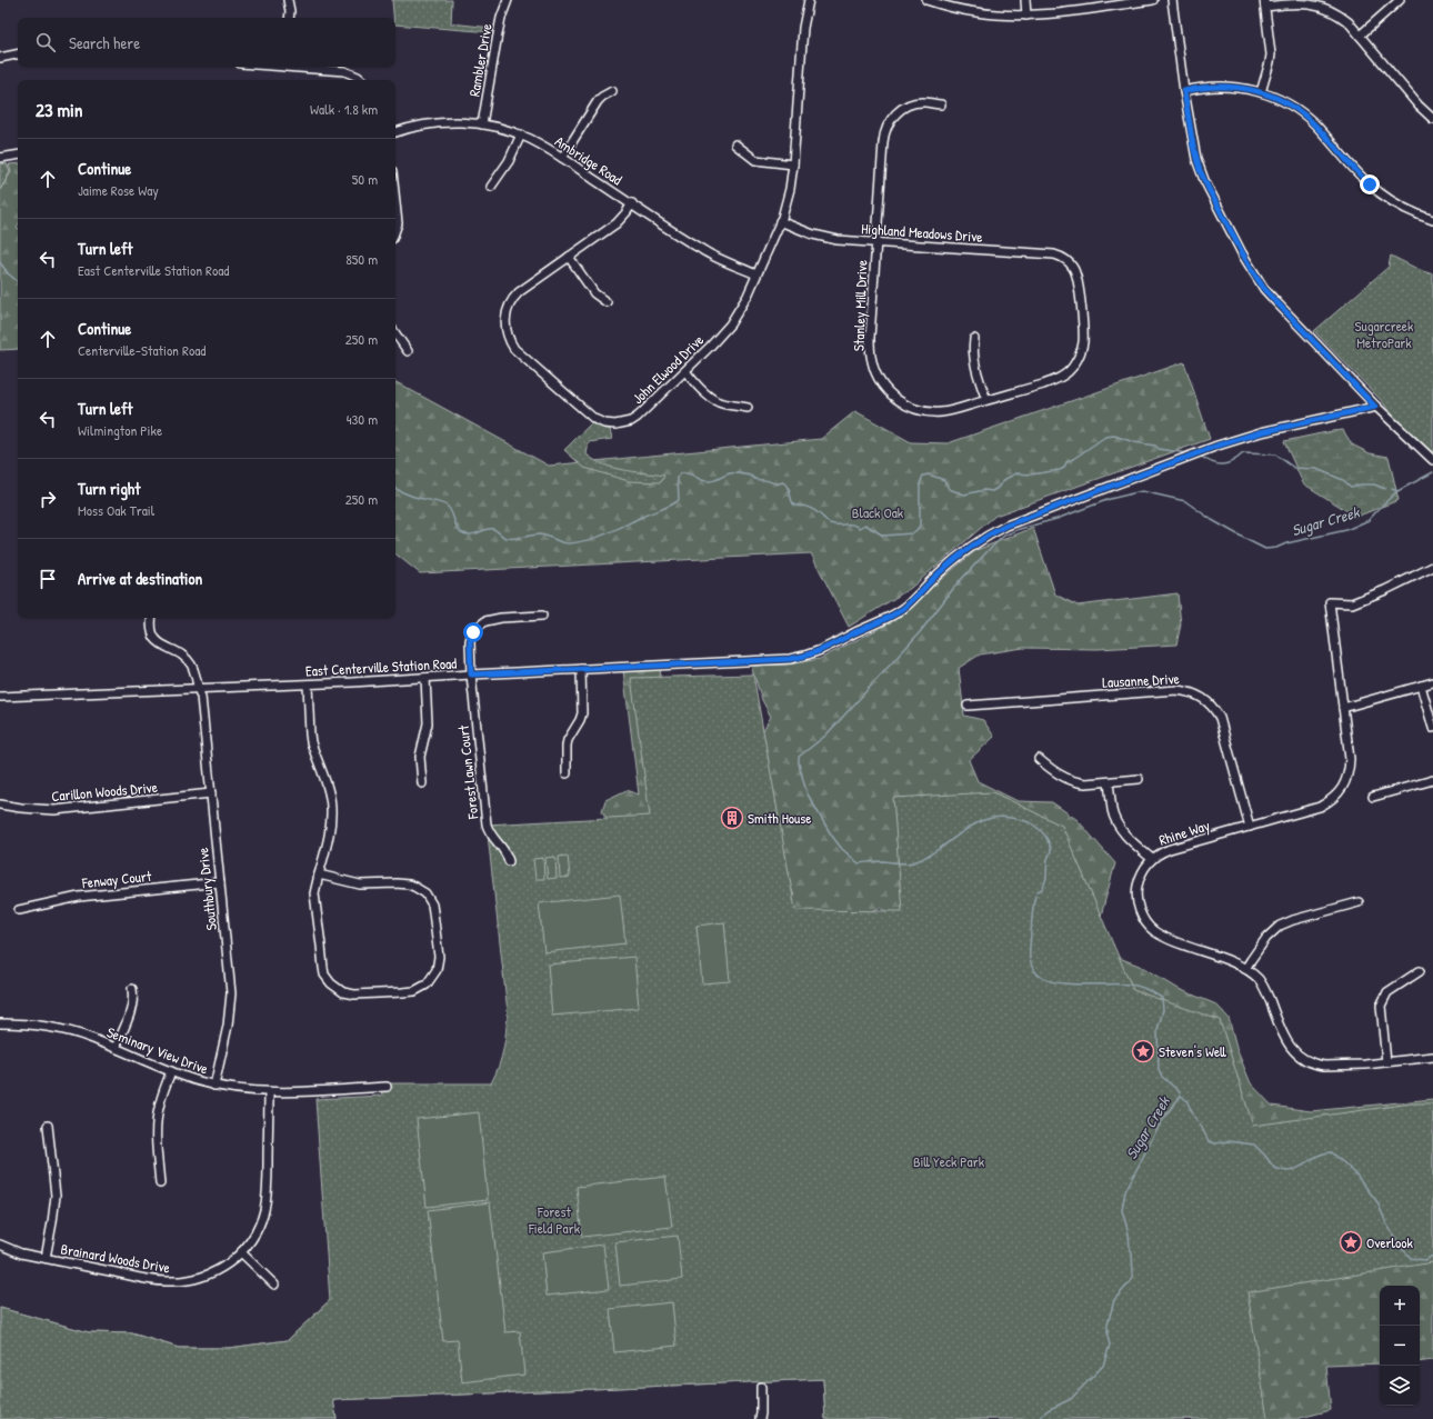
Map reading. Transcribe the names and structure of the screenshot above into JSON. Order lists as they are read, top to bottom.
{
  "streets": {
    "street": [
      "Rambler Drive",
      "Ambridge Road",
      "Highland Meadows Drive",
      "Stanley Mill Drive",
      "John Elwood Drive",
      "East Centerville Station Road",
      "Lausanne Drive",
      "Forest Lawn Court",
      "Carillon Woods Drive",
      "Rhine Way",
      "Fenway Court",
      "Southbury Drive",
      "Seminary View Drive",
      "Brainard Woods Drive"
    ]
  },
  "crossings": [
    ["Rambler Drive", "Ambridge Road"],
    ["Ambridge Road", "John Elwood Drive"],
    ["Highland Meadows Drive", "Stanley Mill Drive"],
    ["Highland Meadows Drive", "John Elwood Drive"],
    ["East Centerville Station Road", "Forest Lawn Court"],
    ["East Centerville Station Road", "Southbury Drive"],
    ["Lausanne Drive", "Rhine Way"],
    ["Carillon Woods Drive", "Southbury Drive"],
    ["Fenway Court", "Southbury Drive"],
    ["Southbury Drive", "Seminary View Drive"],
    ["Seminary View Drive", "Brainard Woods Drive"]
  ],
  "water": ["Sugar Creek"],
  "parks": [
    "Sugarcreek MetroPark",
    "Black Oak",
    "Bill Yeck Park",
    "Forest Field Park"
  ],
  "places": {
    "building": ["Smith House"],
    "place": ["Steven's Well", "Overlook"]
  },
  "page": {
    "search": "Search here",
    "heading": ["23 min", "Walk · 1.8 km"],
    "list": [
      ["Continue", "Jaime Rose Way", "50 m"],
      ["Turn left", "East Centerville Station Road", "850 m"],
      ["Continue", "Centerville-Station Road", "250 m"],
      ["Turn left", "Wilmington Pike", "430 m"],
      ["Turn right", "Moss Oak Trail", "250 m"],
      "Arrive at destination"
    ],
    "map_buttons": ["+", "−"]
  }
}
